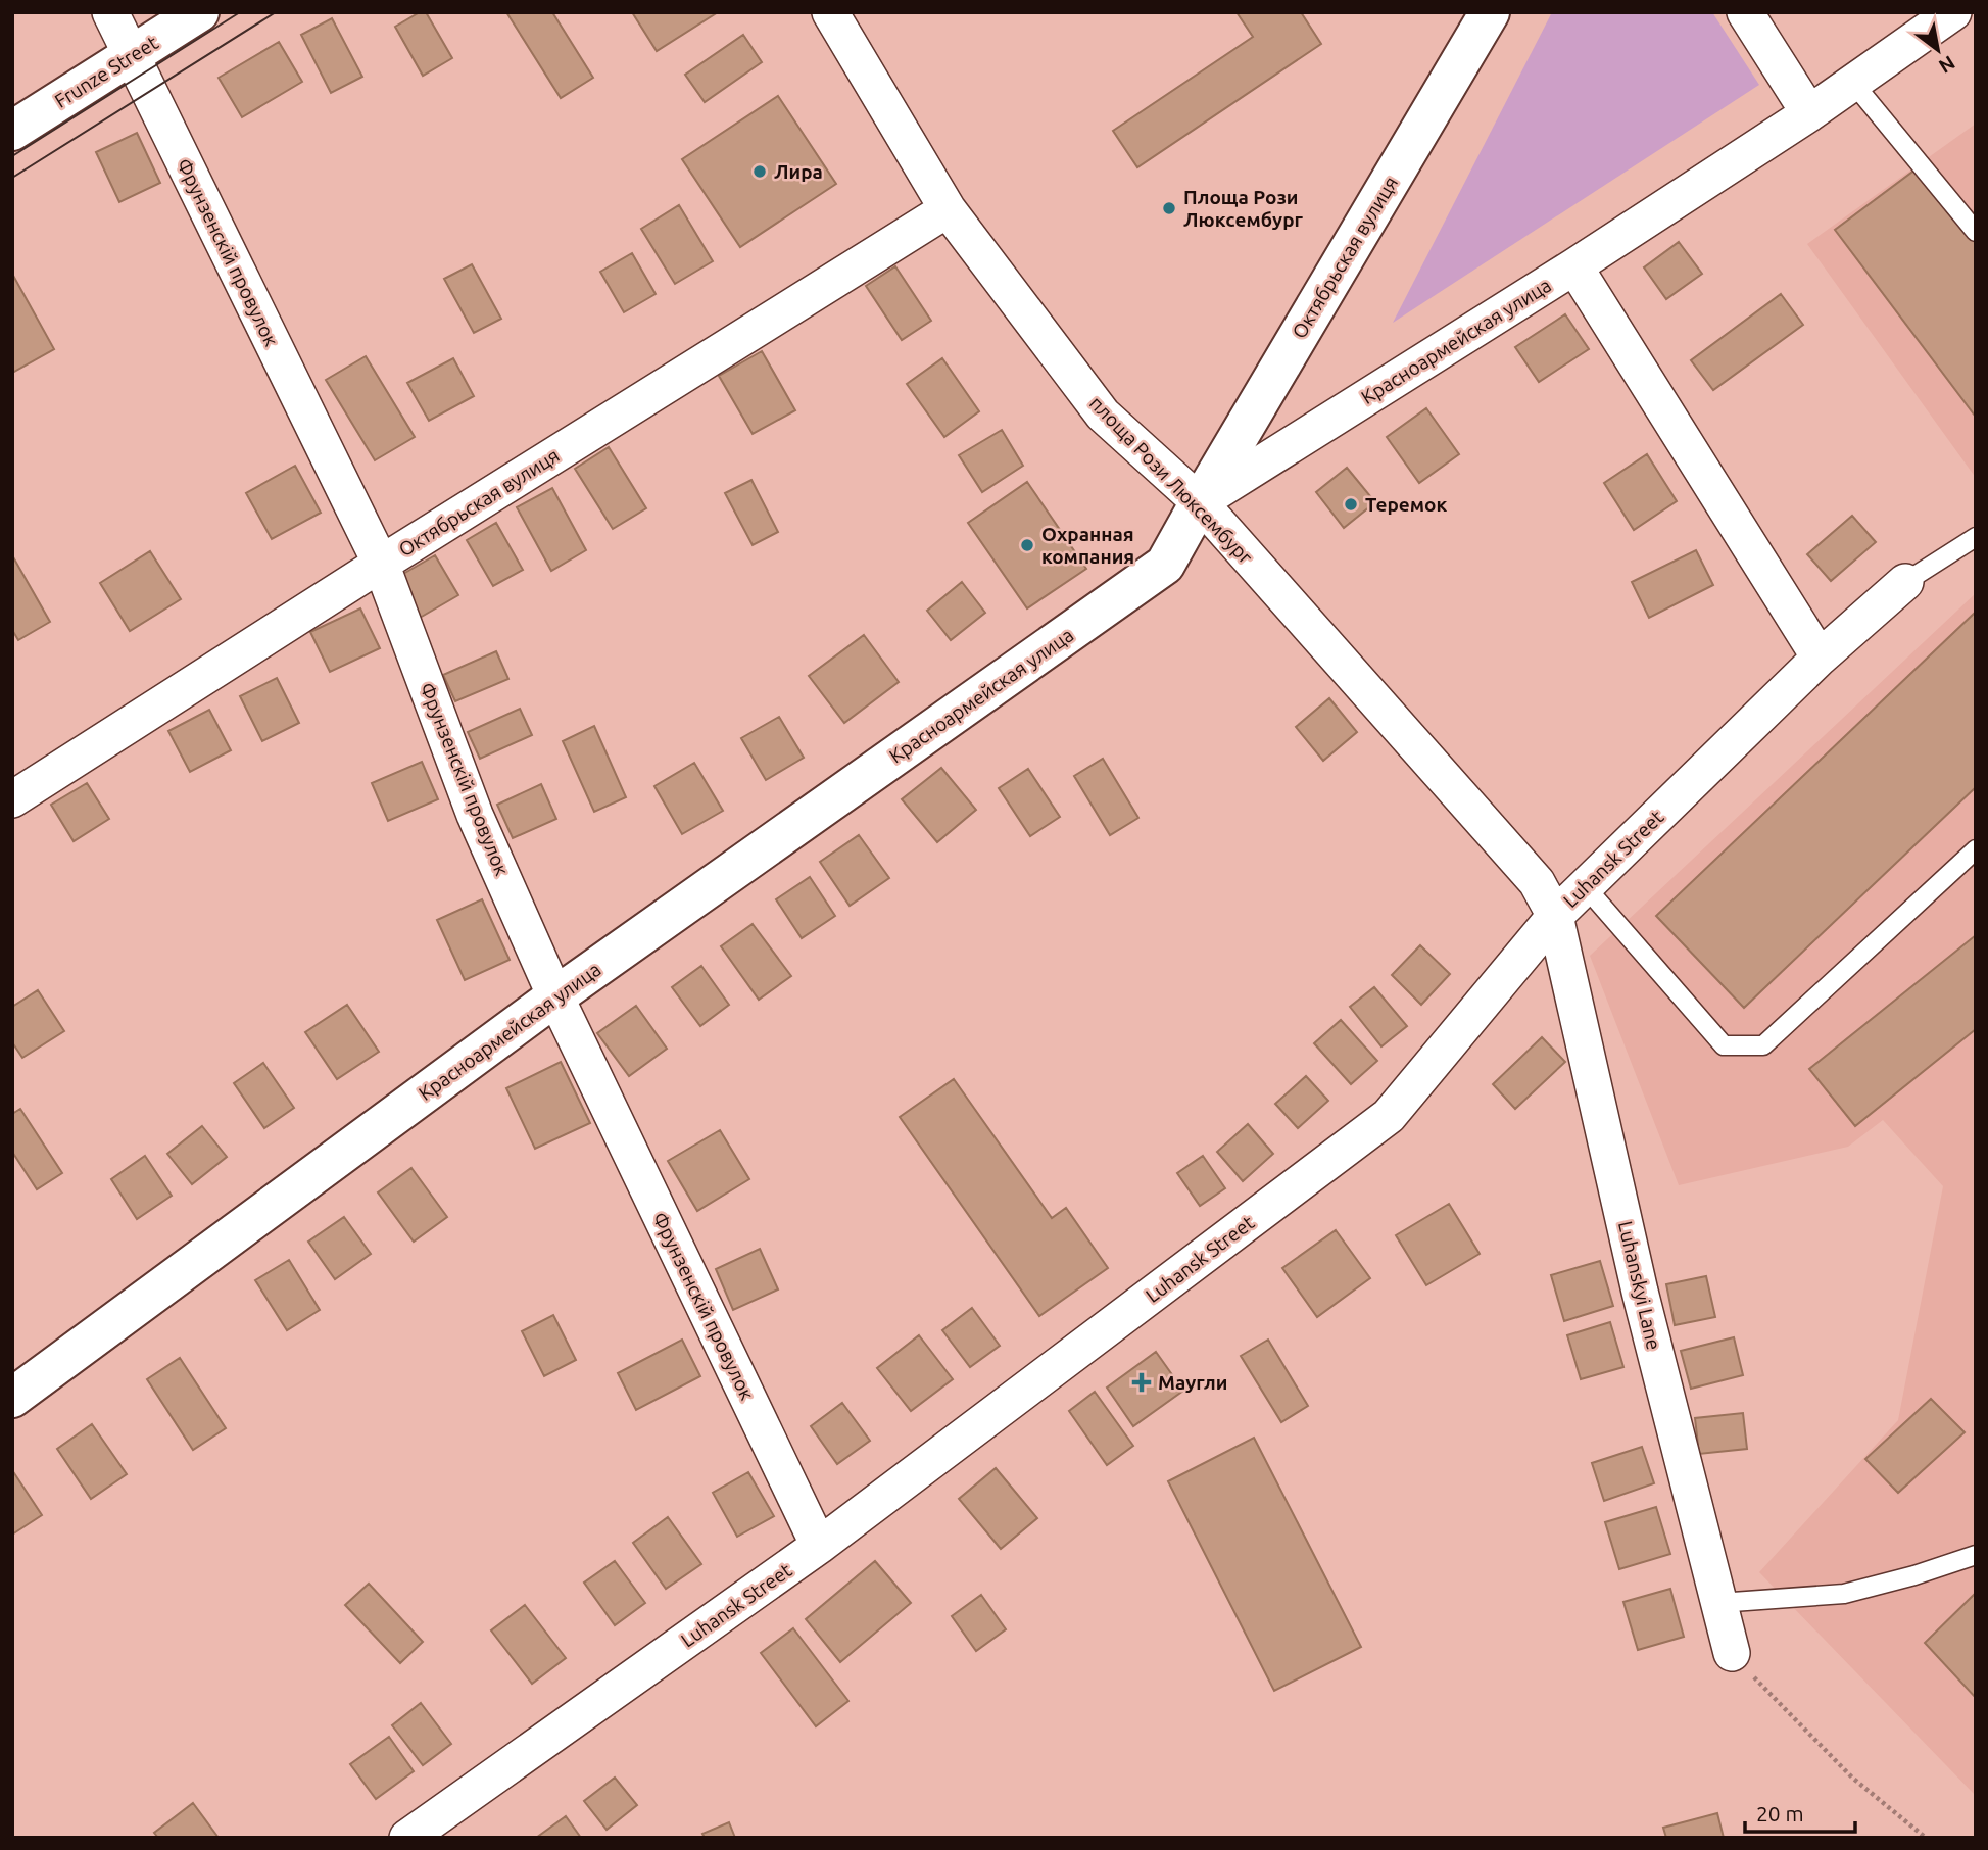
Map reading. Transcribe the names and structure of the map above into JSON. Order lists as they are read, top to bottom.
{
  "streets": {
    "street": [
      "Frunze Street",
      "Фрунзенскій провулок",
      "Октябрьская вулиця",
      "Красноармейская улица",
      "площа Рози Люксембург",
      "Luhansk Street",
      "Luhanskyi Lane"
    ]
  },
  "crossings": [
    ["Frunze Street", "Фрунзенскій провулок"],
    ["Фрунзенскій провулок", "Октябрьская вулиця"],
    ["Фрунзенскій провулок", "Красноармейская улица"],
    ["Фрунзенскій провулок", "Luhansk Street"],
    ["Октябрьская вулиця", "Красноармейская улица"],
    ["Октябрьская вулиця", "площа Рози Люксембург"],
    ["Красноармейская улица", "площа Рози Люксембург"],
    ["площа Рози Люксембург", "Luhansk Street"],
    ["площа Рози Люксембург", "Luhanskyi Lane"],
    ["Luhansk Street", "Luhanskyi Lane"]
  ],
  "places": {
    "other": [
      "Лира",
      "Площа Рози Люксембург",
      "Теремок",
      "Охранная компания"
    ],
    "health": ["Маугли"]
  },
  "scale_bar": "20 m",
  "north": "bottom right"
}
